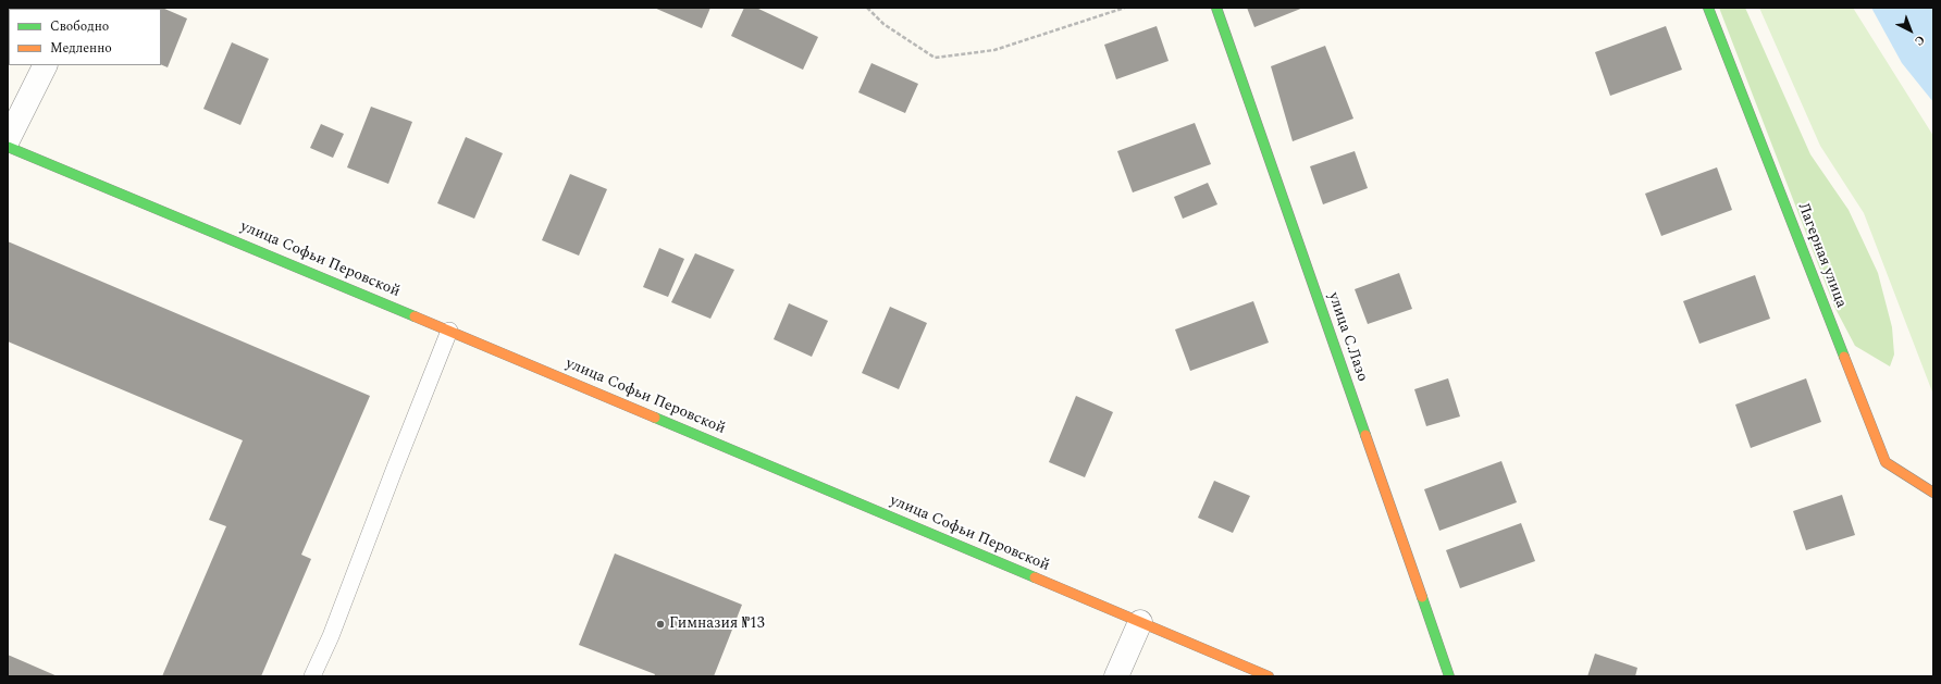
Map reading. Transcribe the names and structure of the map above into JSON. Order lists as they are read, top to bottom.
{
  "streets": {
    "main road": ["Лагерная улица", "улица Софьи Перовской", "улица С.Лазо"]
  },
  "places": ["Гимназия №13"],
  "legend": ["Свободно", "Медленно"],
  "north": "bottom right"
}
